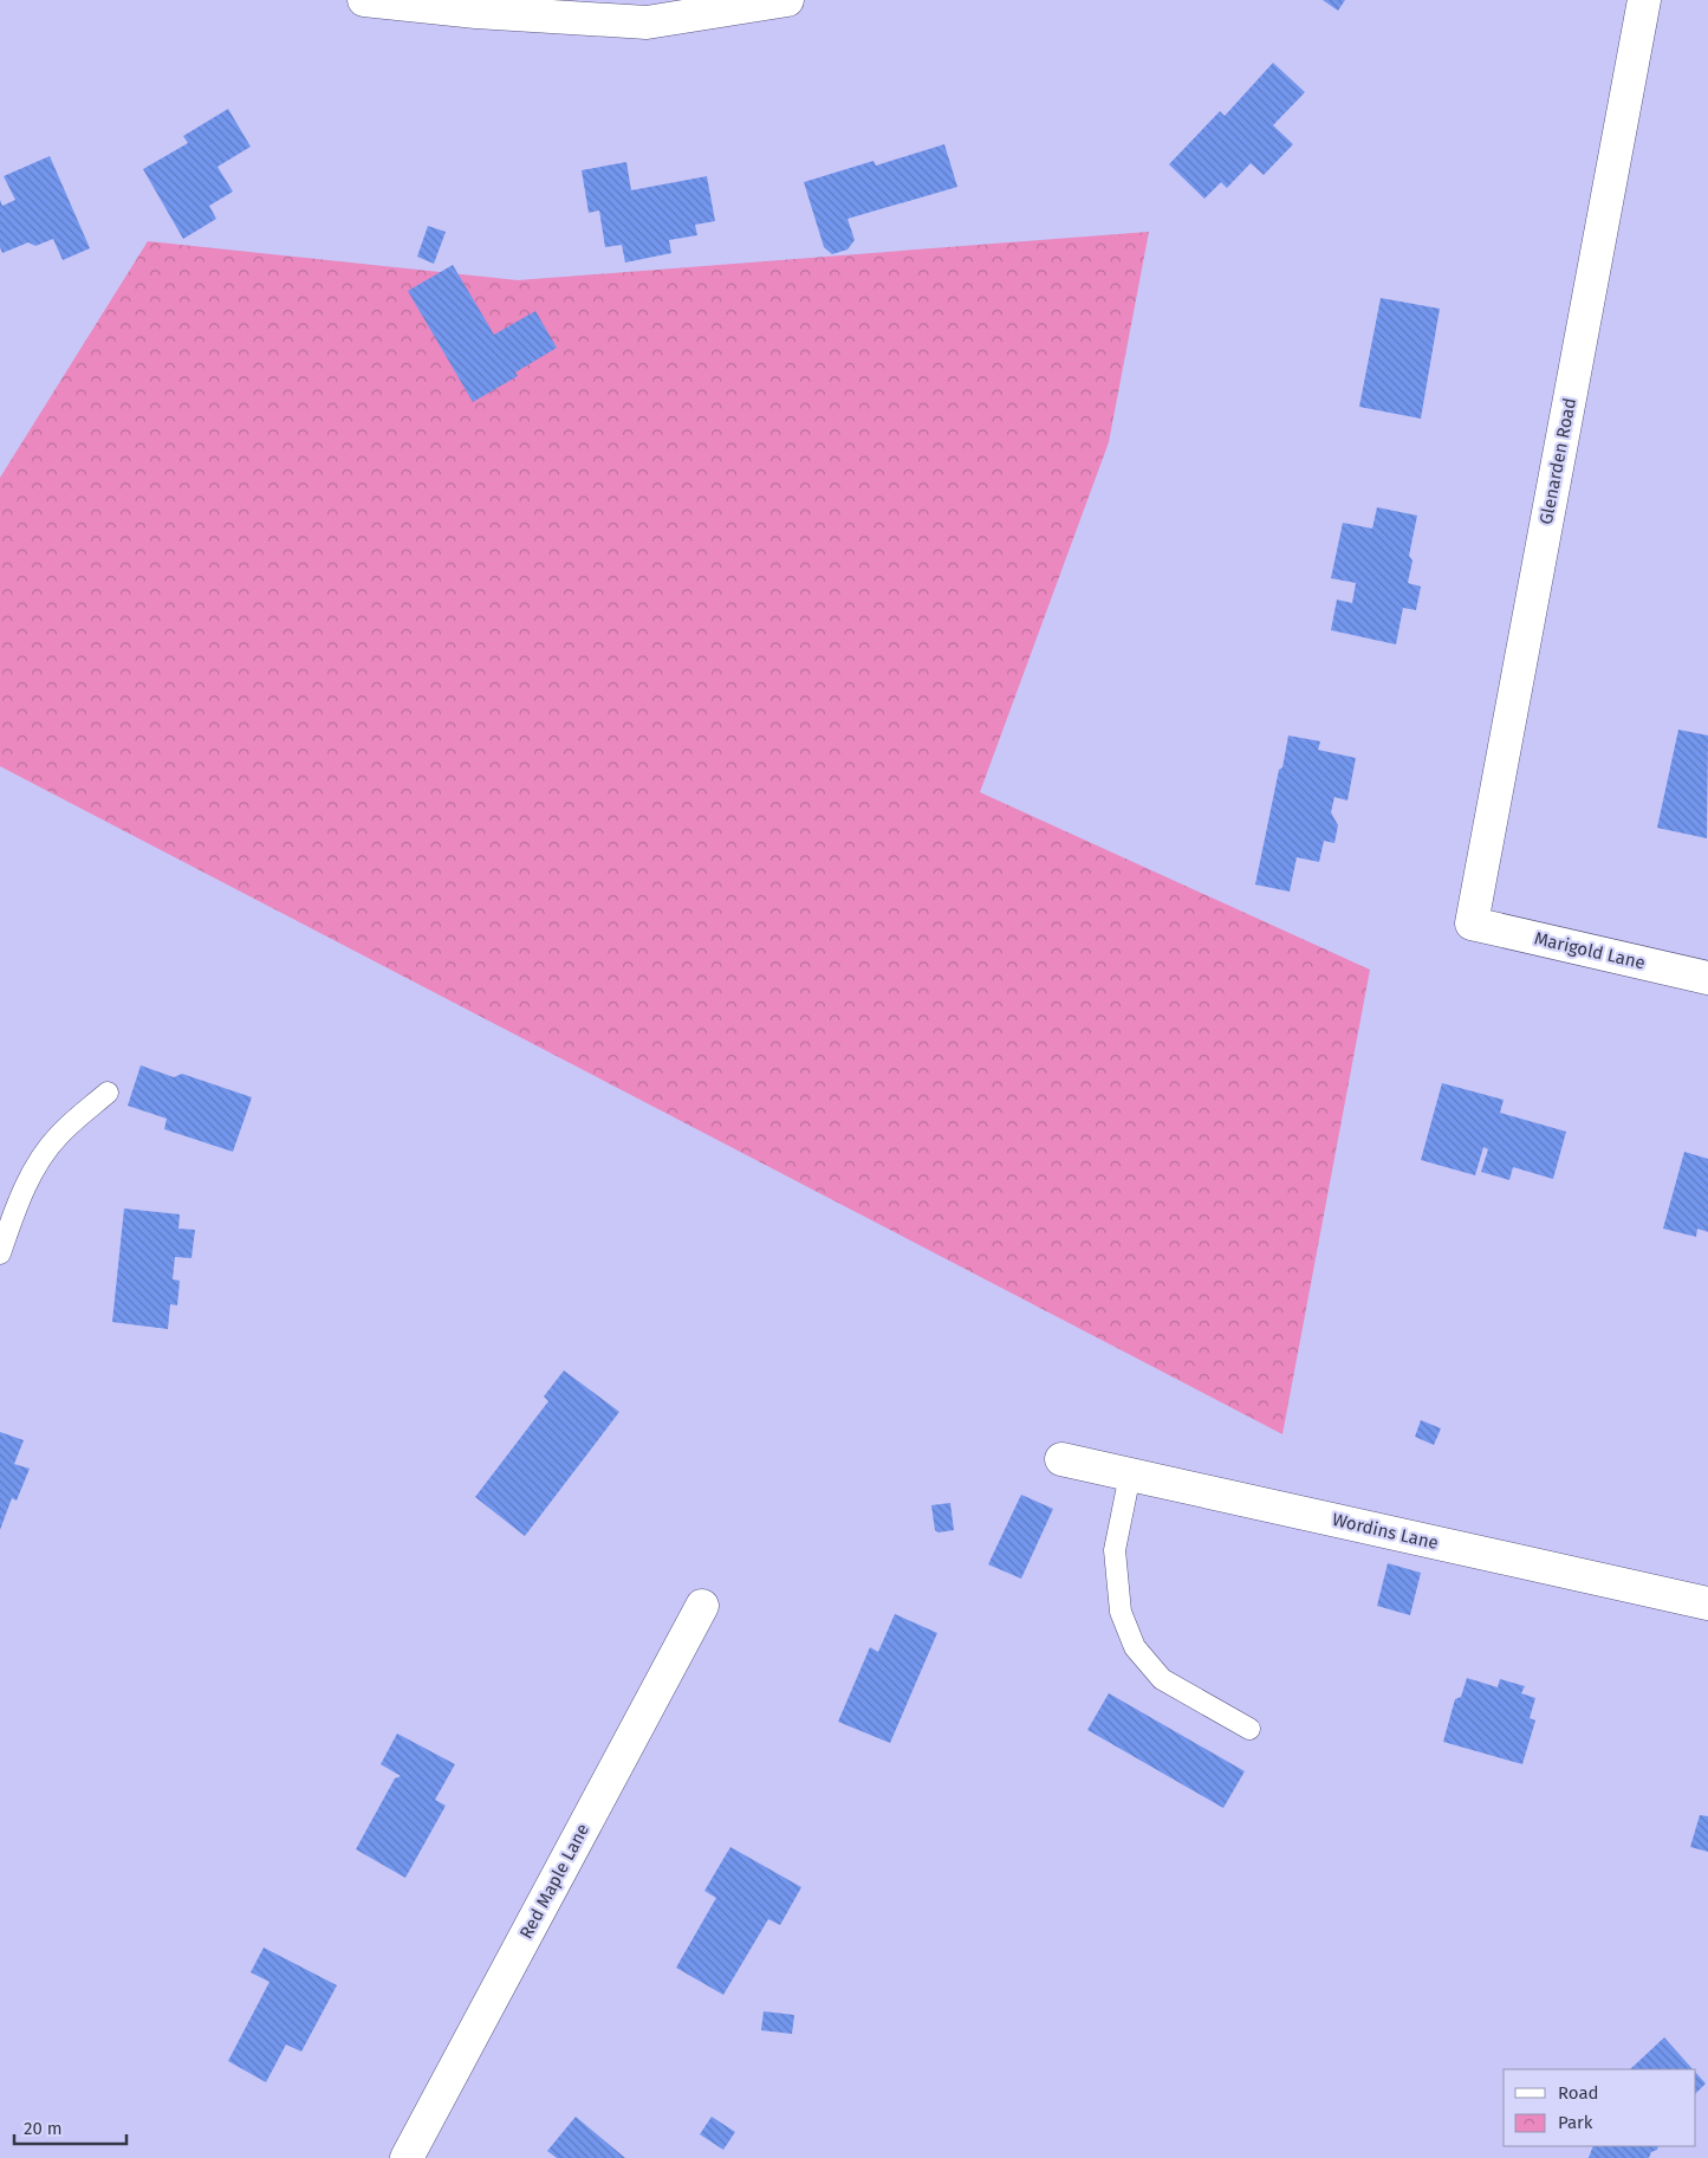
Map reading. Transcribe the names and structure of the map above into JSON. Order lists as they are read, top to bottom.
{
  "streets": {
    "street": [
      "Glenarden Road",
      "Marigold Lane",
      "Wordins Lane",
      "Red Maple Lane"
    ]
  },
  "crossings": [
    ["Glenarden Road", "Marigold Lane"]
  ],
  "legend": ["Road", "Park"],
  "scale_bar": "20 m"
}
